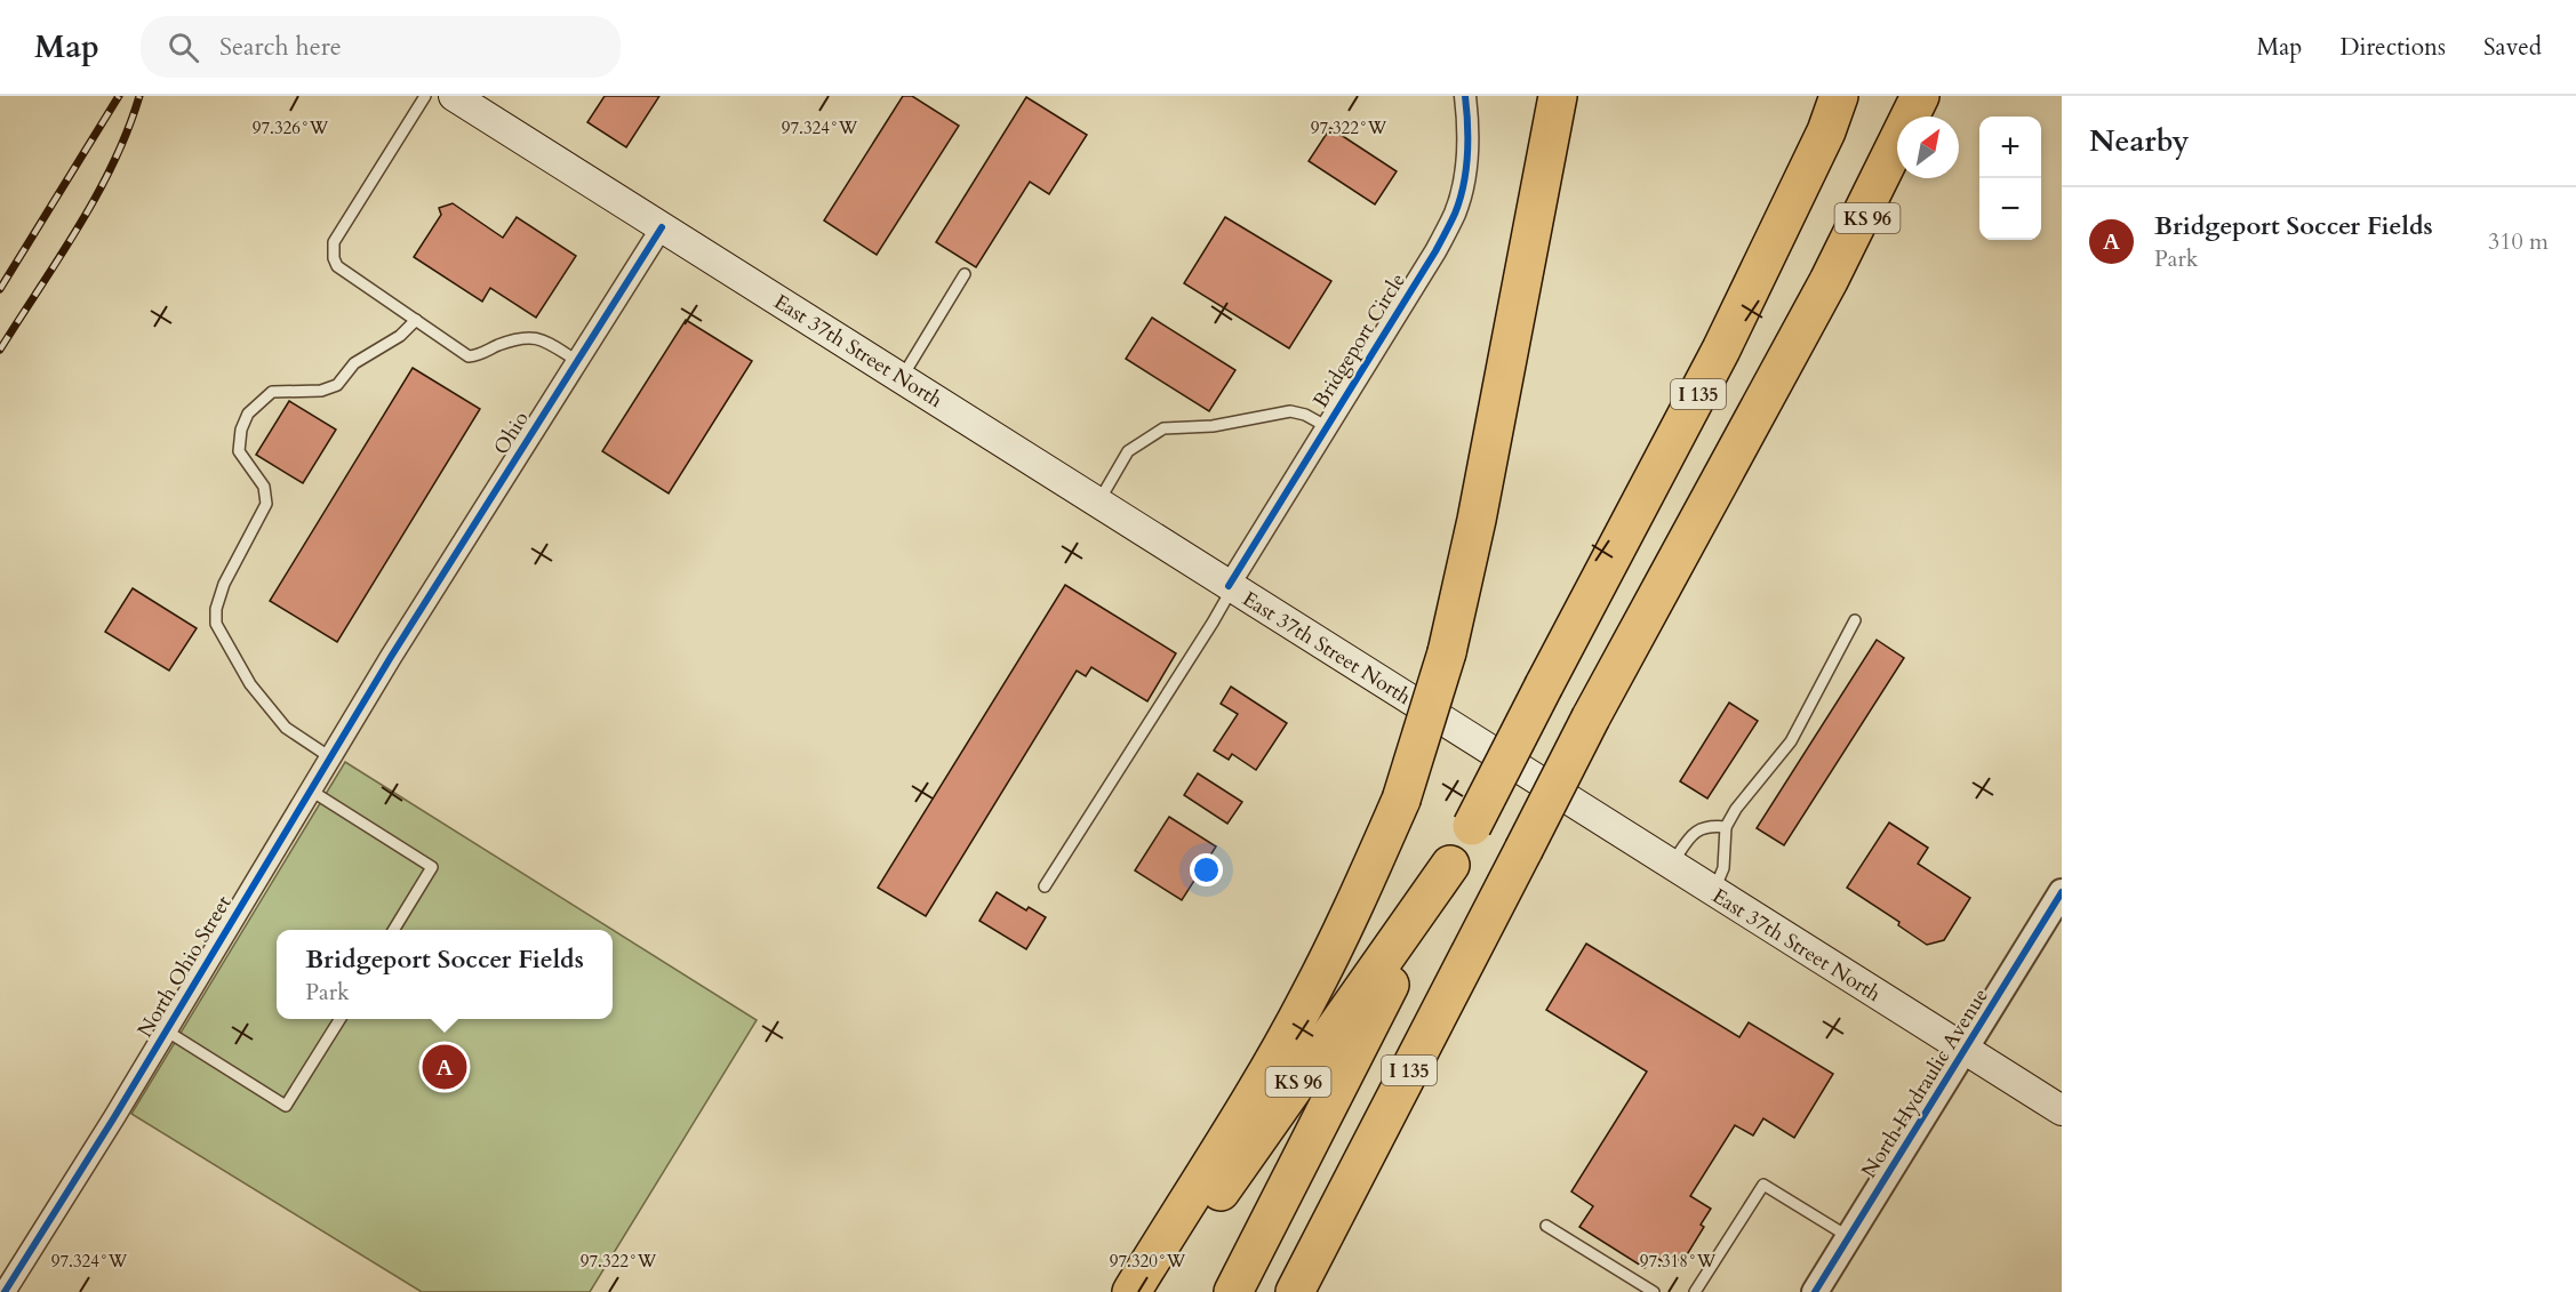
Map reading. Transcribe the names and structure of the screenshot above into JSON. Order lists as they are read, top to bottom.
{
  "streets": {
    "highway": ["KS 96", "I 135"],
    "main road": ["East 37th Street North"],
    "street": [
      "Bridgeport Circle",
      "Ohio",
      "North Ohio Street",
      "North Hydraulic Avenue"
    ]
  },
  "crossings": [
    ["KS 96", "I 135"],
    ["Bridgeport Circle", "East 37th Street North"],
    ["East 37th Street North", "Ohio"],
    ["East 37th Street North", "North Hydraulic Avenue"],
    ["Ohio", "North Ohio Street"]
  ],
  "north": "top right",
  "page": {
    "header": "Map",
    "search": "Search here",
    "nav": ["Map", "Directions", "Saved"],
    "heading": "Nearby",
    "map_buttons": ["+", "−"],
    "list": [
      {
        "mark": "A",
        "name": "Bridgeport Soccer Fields",
        "note": "Park",
        "value": "310 m"
      }
    ],
    "popup": ["Bridgeport Soccer Fields", "Park"],
    "pins": "A"
  },
  "coordinates": [
    "97.324°W",
    "97.322°W",
    "97.326°W",
    "97.320°W",
    "97.318°W"
  ]
}
